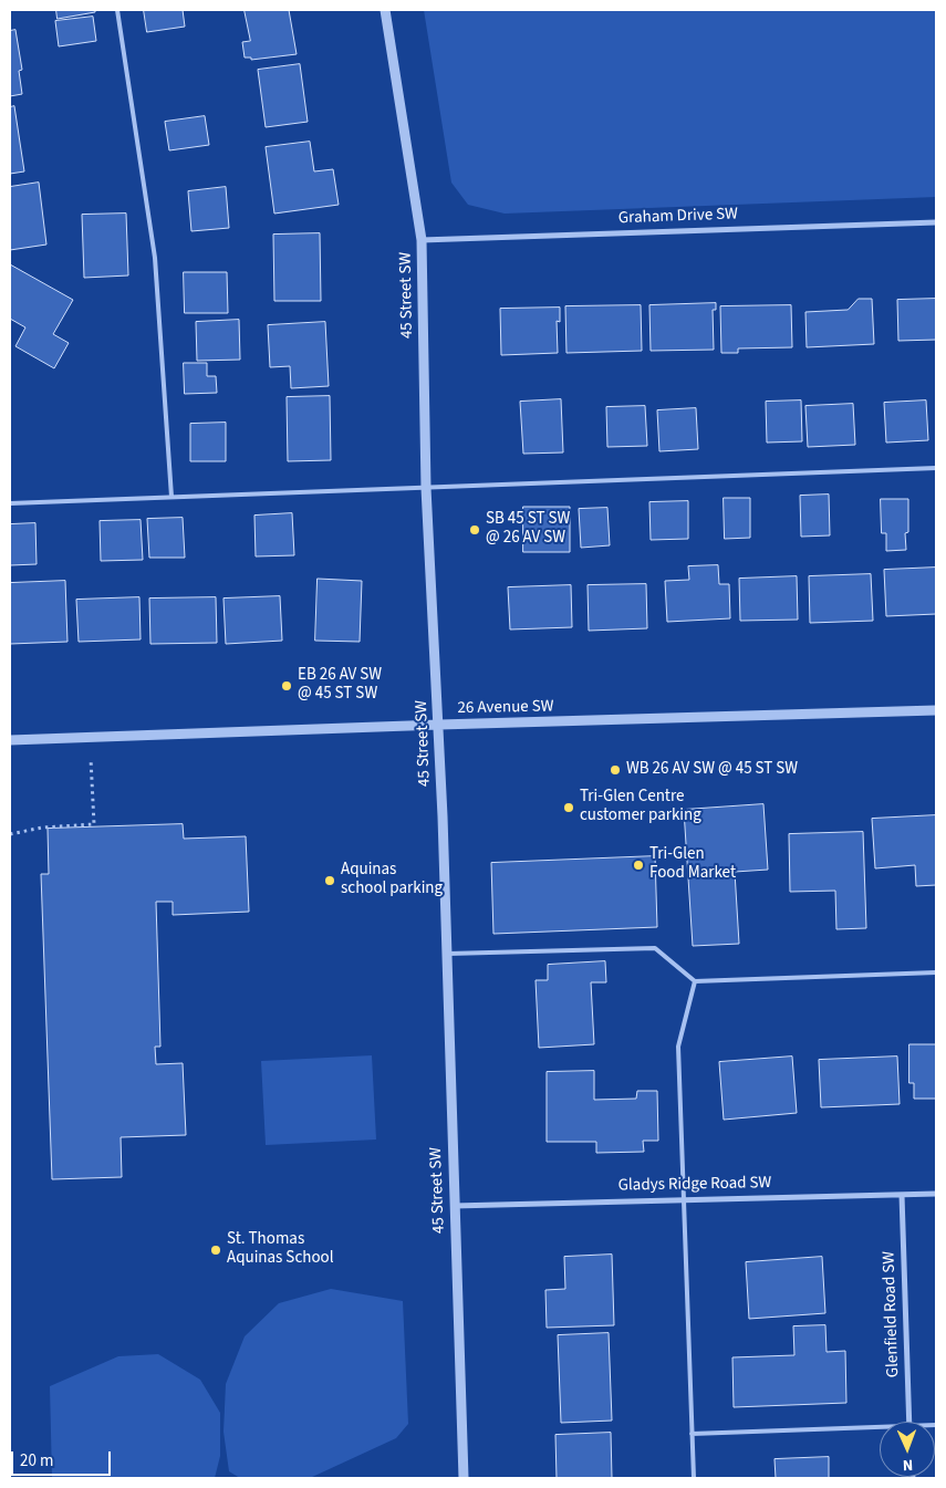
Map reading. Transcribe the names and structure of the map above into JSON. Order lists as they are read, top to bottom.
{
  "streets": {
    "street": [
      "Graham Drive SW",
      "45 Street SW",
      "26 Avenue SW",
      "Gladys Ridge Road SW",
      "Glenfield Road SW"
    ]
  },
  "crossings": [
    ["Graham Drive SW", "45 Street SW"],
    ["45 Street SW", "26 Avenue SW"],
    ["45 Street SW", "Gladys Ridge Road SW"],
    ["Gladys Ridge Road SW", "Glenfield Road SW"]
  ],
  "places": [
    "SB 45 ST SW @ 26 AV SW",
    "EB 26 AV SW @ 45 ST SW",
    "WB 26 AV SW @ 45 ST SW",
    "Tri-Glen Centre customer parking",
    "Tri-Glen Food Market",
    "Aquinas school parking",
    "St. Thomas Aquinas School"
  ],
  "scale_bar": "20 m",
  "north": "bottom"
}
